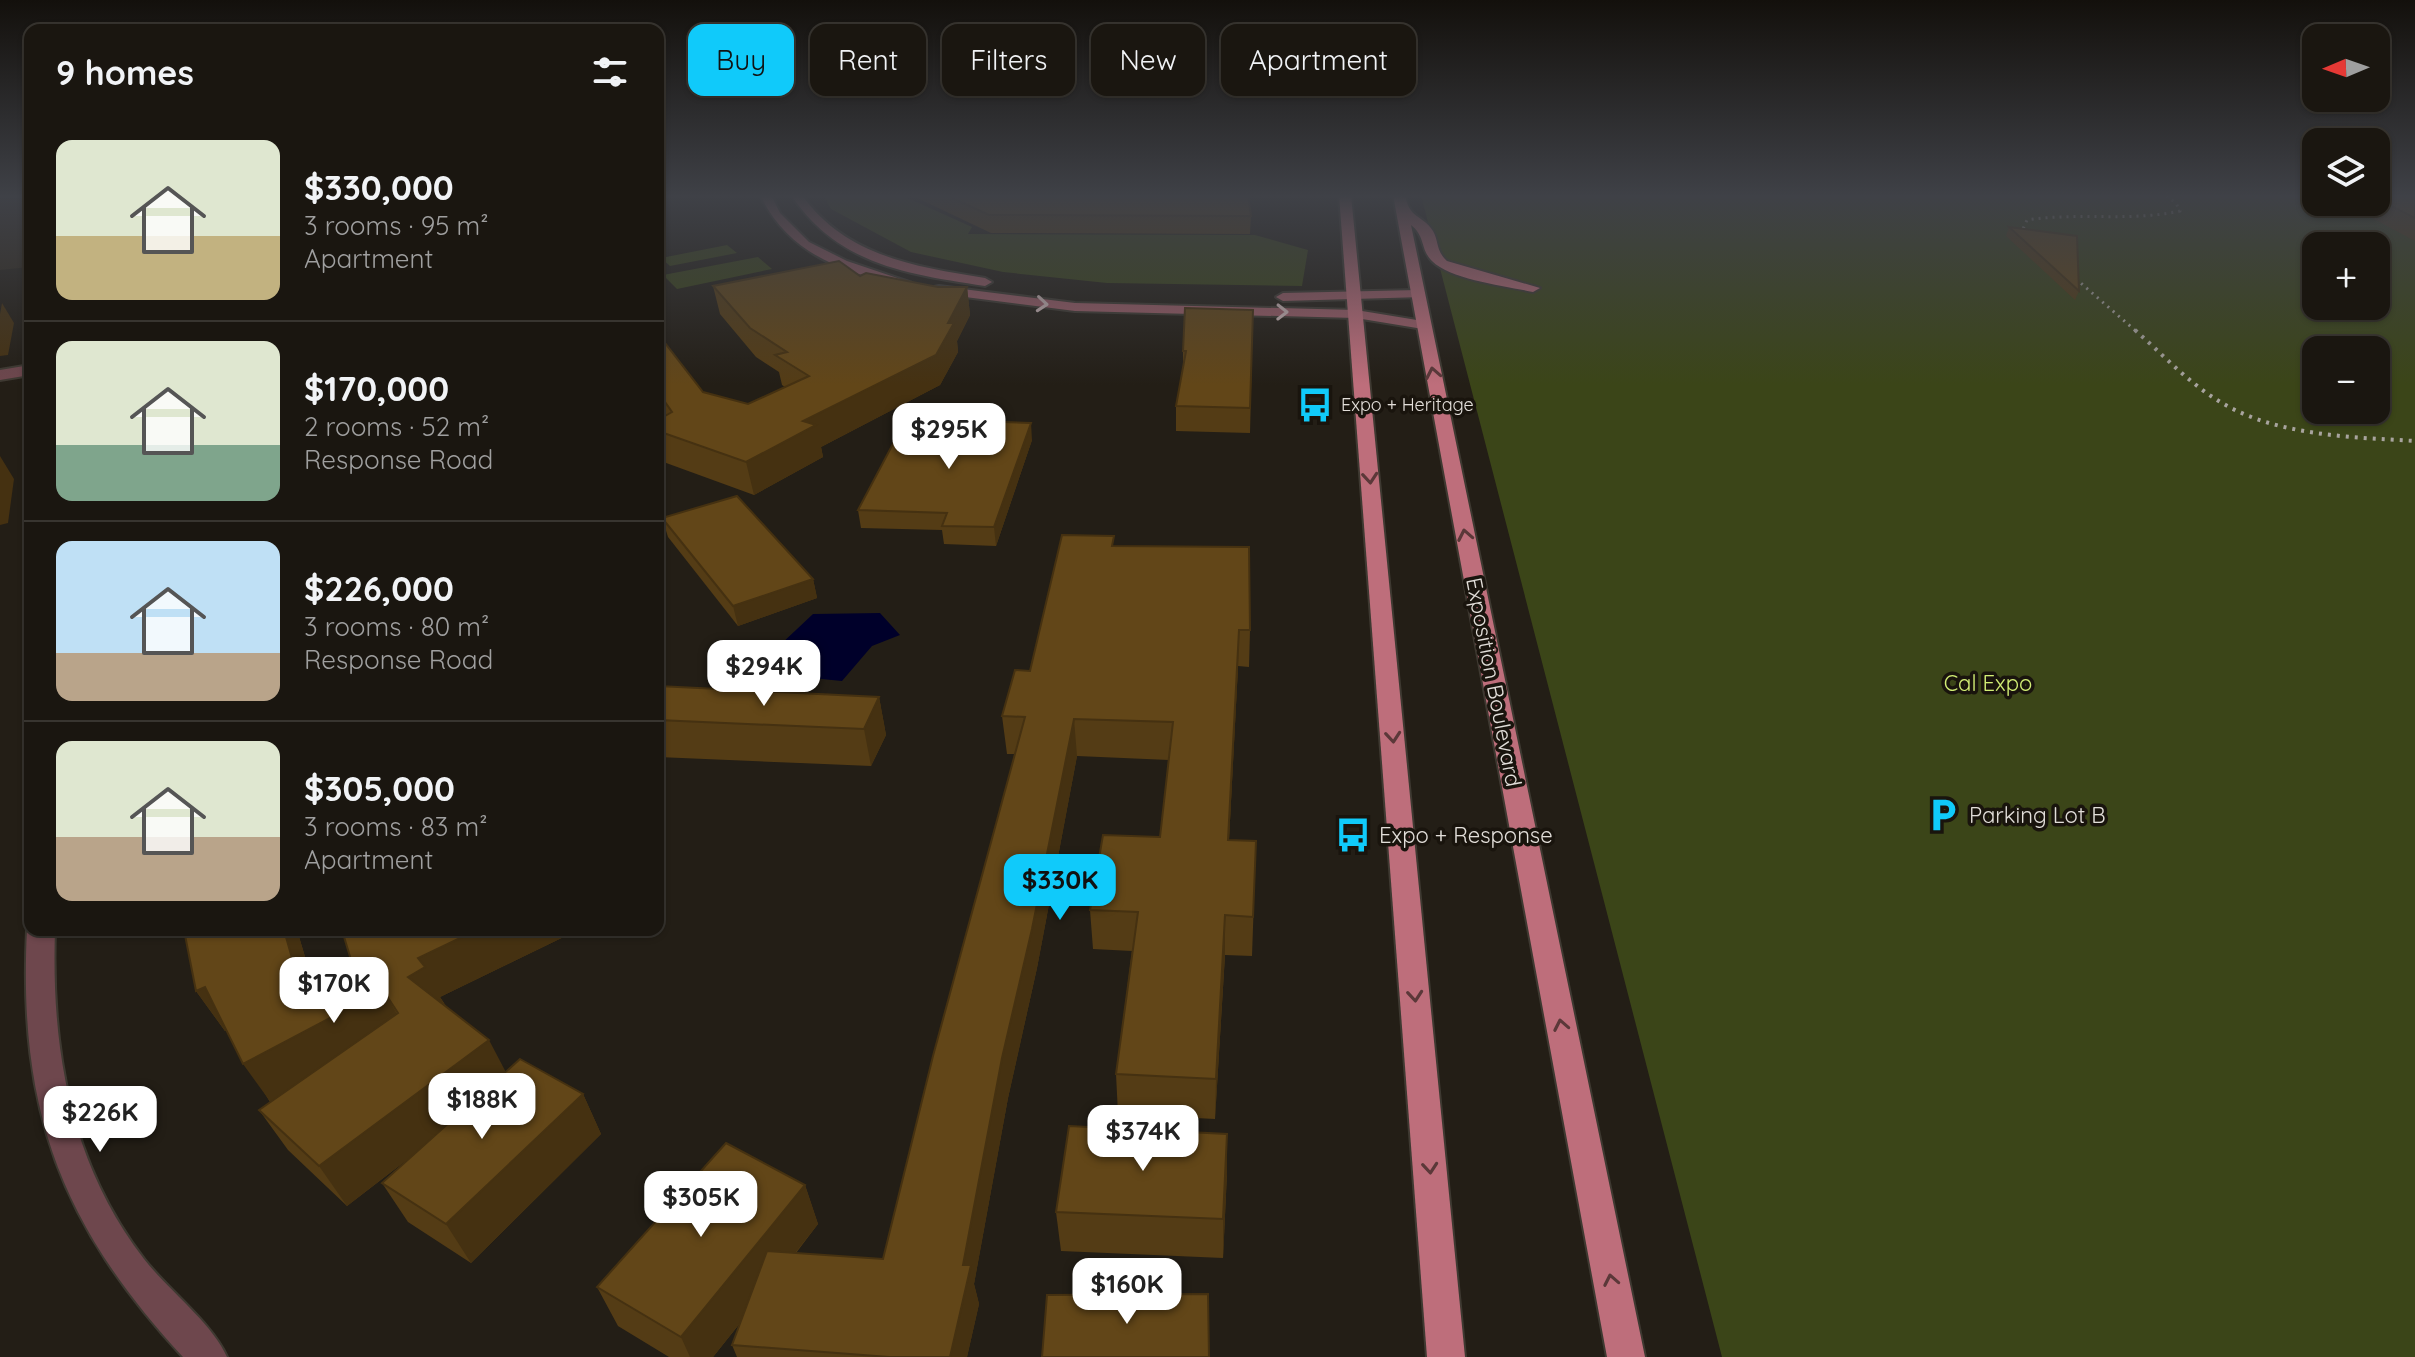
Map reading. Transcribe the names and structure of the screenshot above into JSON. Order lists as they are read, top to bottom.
{
  "streets": {
    "main road": ["Exposition Boulevard"]
  },
  "parks": ["Cal Expo"],
  "places": {
    "bus stop": ["Expo + Heritage", "Expo + Response"],
    "parking": ["Parking Lot B"]
  },
  "north": "left",
  "page": {
    "map_buttons": ["+", "−"],
    "chip": [
      "Buy",
      "Rent",
      "Filters",
      "New",
      "Apartment"
    ],
    "heading": "9 homes",
    "list": [
      {
        "name": "$330,000",
        "note": "3 rooms · 95 m² · Apartment"
      },
      {
        "name": "$170,000",
        "note": "2 rooms · 52 m² · Response Road"
      },
      {
        "name": "$226,000",
        "note": "3 rooms · 80 m² · Response Road"
      },
      {
        "name": "$305,000",
        "note": "3 rooms · 83 m² · Apartment"
      }
    ],
    "price": [
      "$295K",
      "$294K",
      "$330K",
      "$170K",
      "$188K",
      "$226K",
      "$374K",
      "$305K",
      "$160K"
    ]
  }
}
